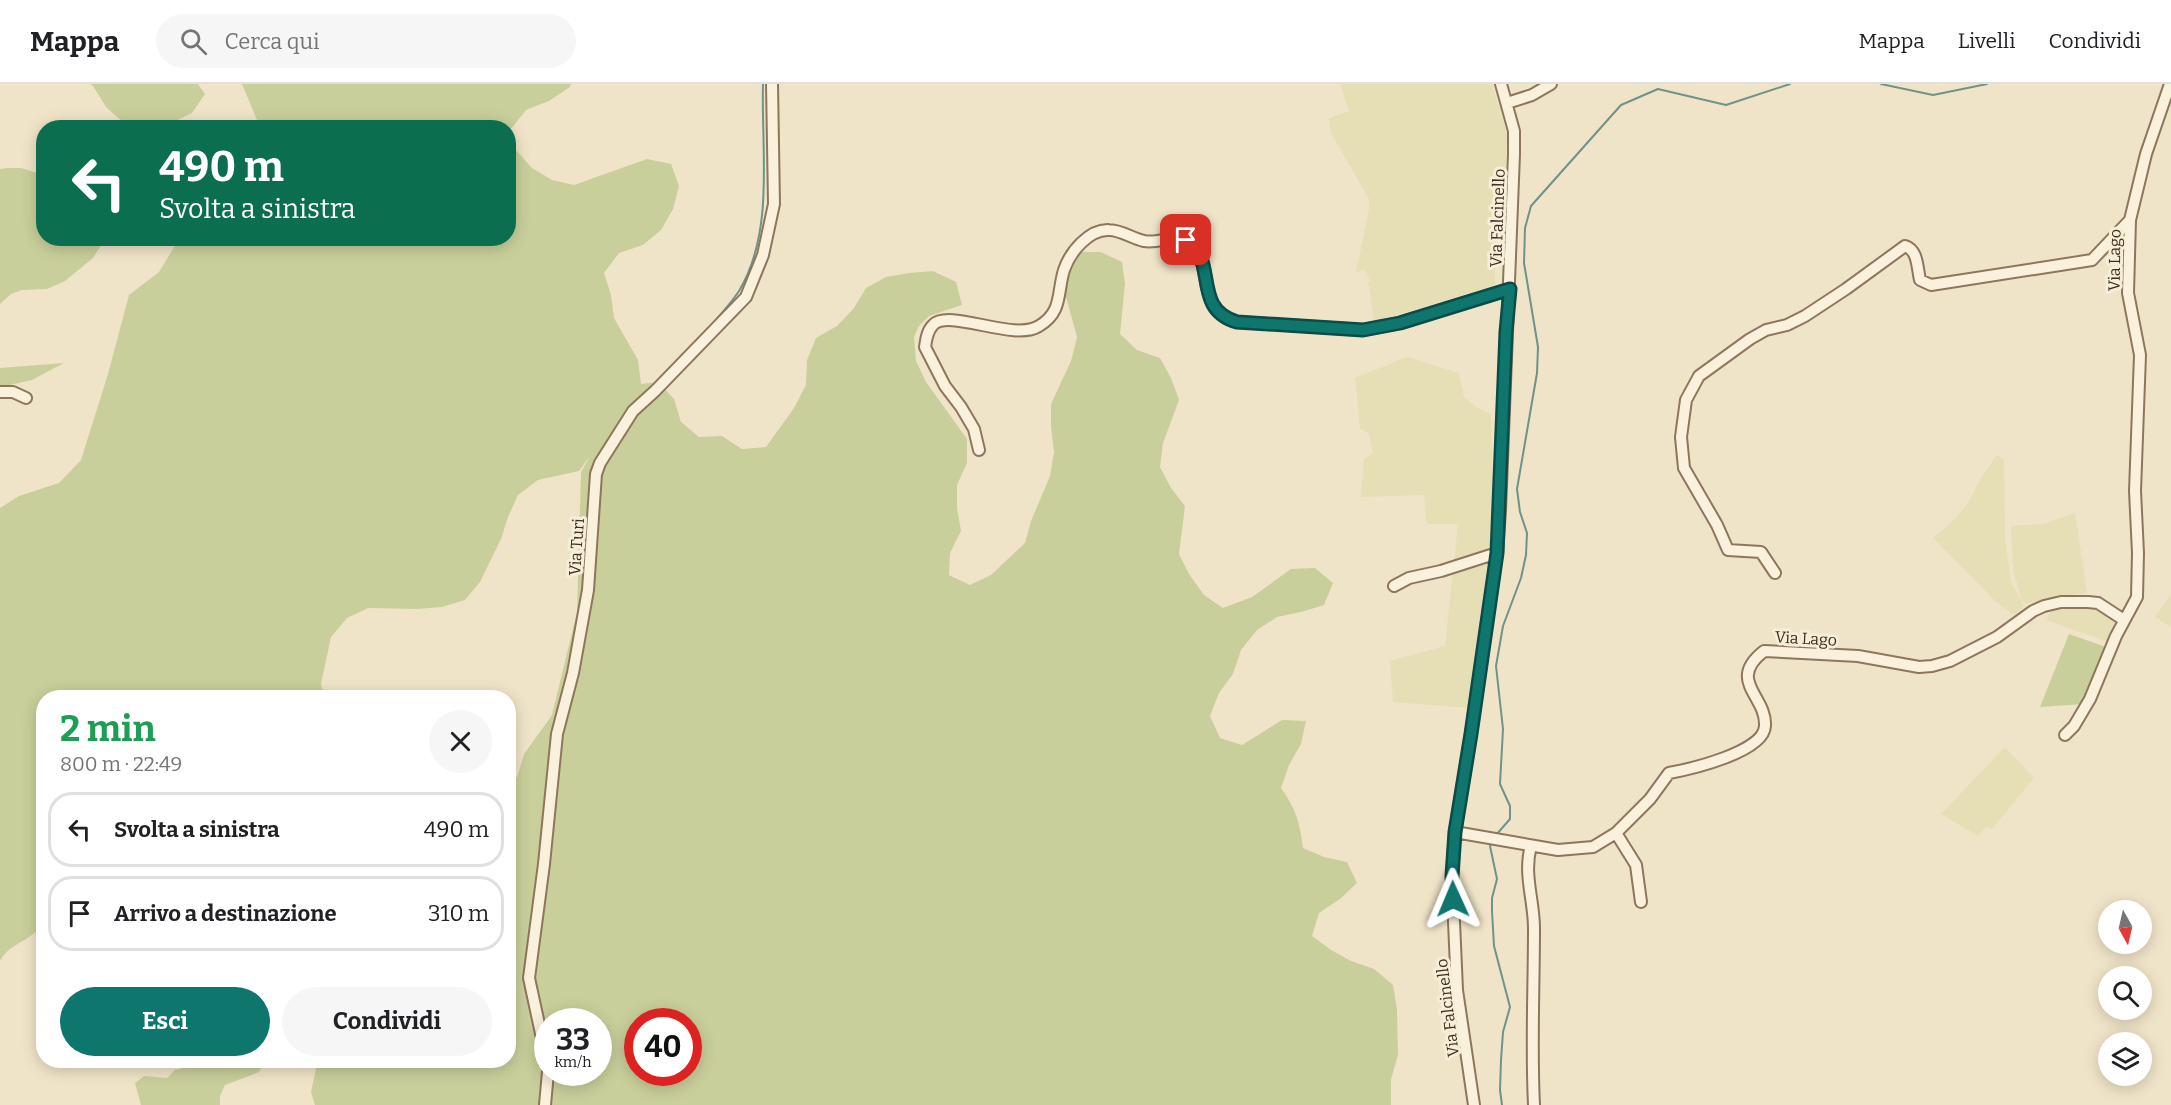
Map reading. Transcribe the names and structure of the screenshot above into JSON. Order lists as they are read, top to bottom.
{
  "streets": {
    "street": ["Via Falcinello", "Via Lago", "Via Turi"]
  },
  "crossings": [
    ["Via Falcinello", "Via Lago"]
  ],
  "north": "bottom",
  "page": {
    "header": "Mappa",
    "search": "Cerca qui",
    "nav": ["Mappa", "Livelli", "Condividi"],
    "turn": ["490 m", "Svolta a sinistra"],
    "heading": ["2 min", "800 m · 22:49"],
    "list": [
      {
        "name": "Svolta a sinistra",
        "value": "490 m"
      },
      {
        "name": "Arrivo a destinazione",
        "value": "310 m"
      }
    ],
    "buttons": ["Esci", "Condividi"],
    "speed": "33 km/h",
    "limit": "40"
  }
}
